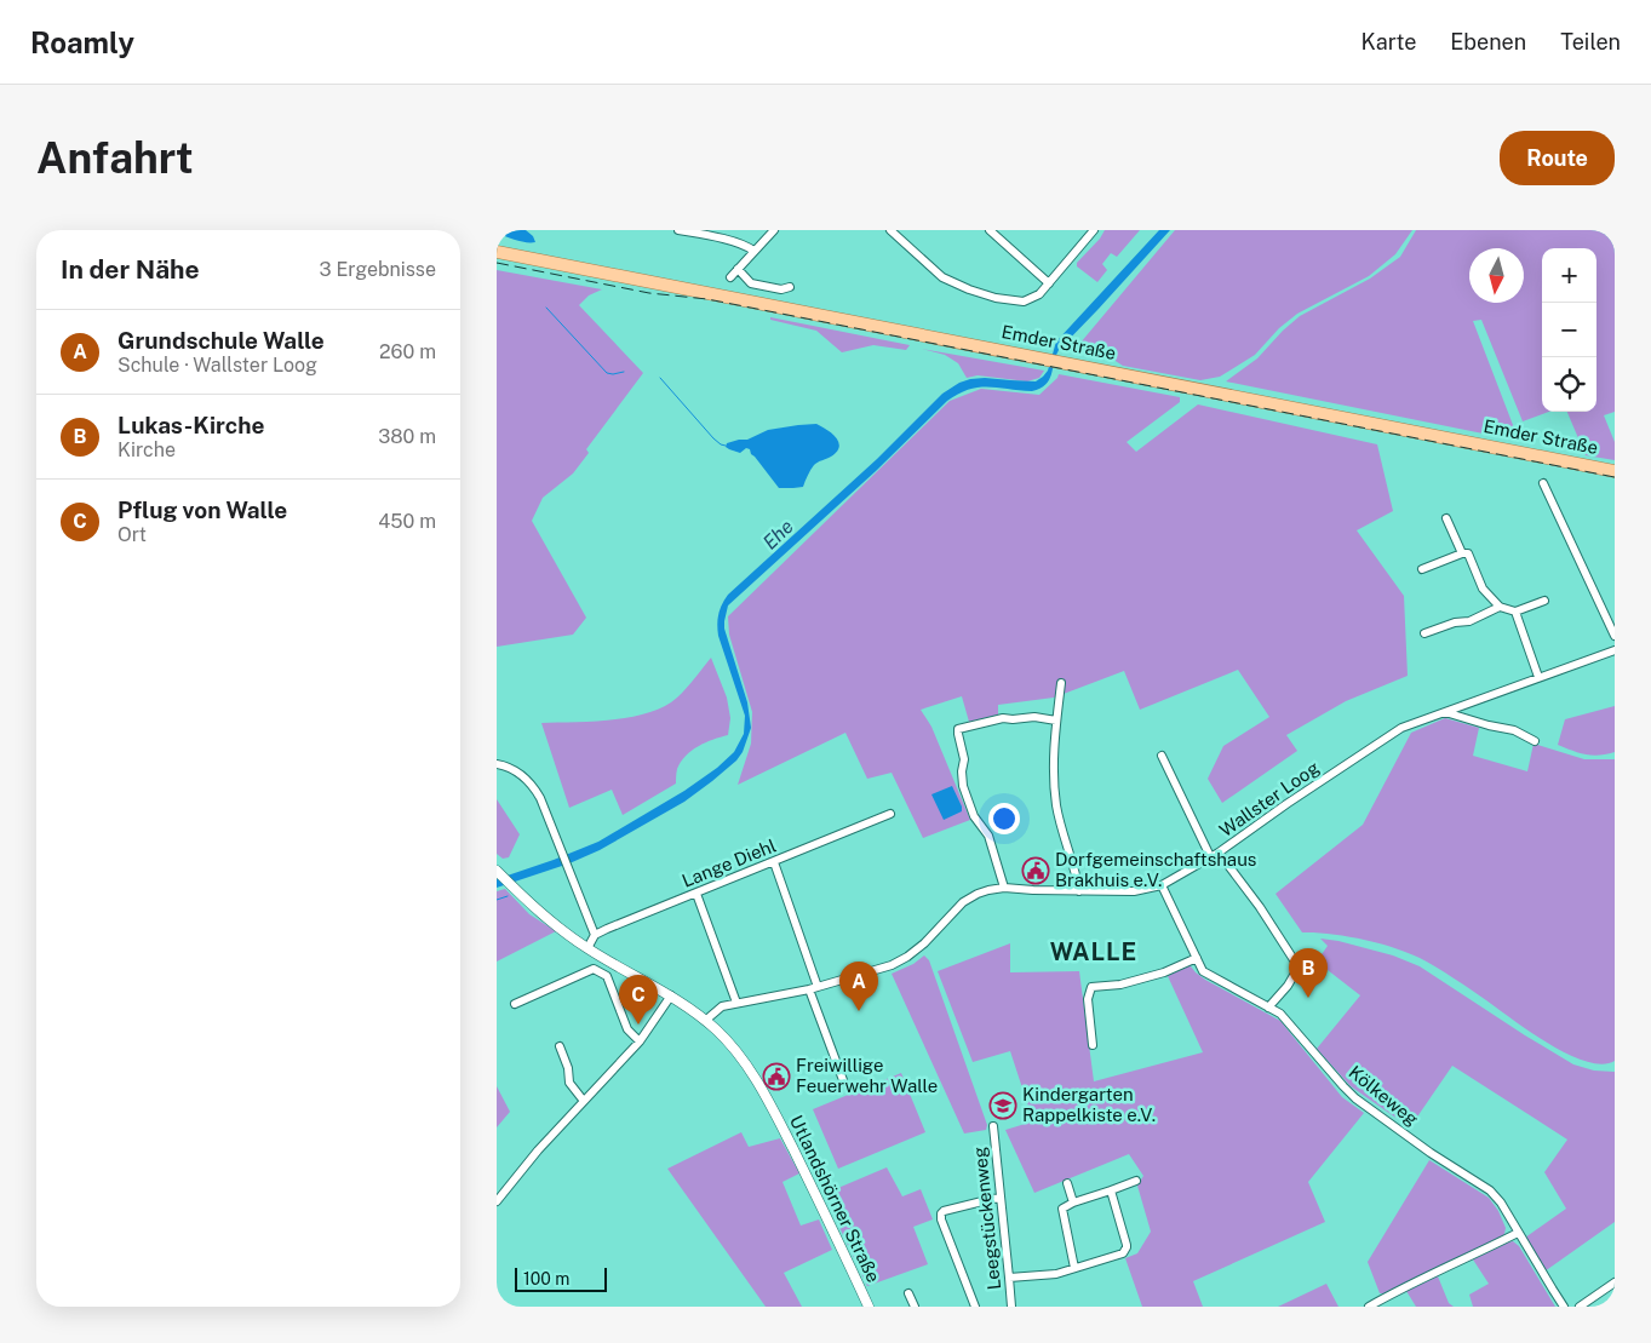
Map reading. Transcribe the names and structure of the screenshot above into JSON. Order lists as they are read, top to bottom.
{
  "streets": {
    "main road": ["Emder Straße"],
    "street": [
      "Wallster Loog",
      "Lange Diehl",
      "Kölkeweg",
      "Utlandshörner Straße",
      "Leegstückenweg"
    ]
  },
  "crossings": [
    ["Wallster Loog", "Kölkeweg"],
    ["Wallster Loog", "Utlandshörner Straße"]
  ],
  "districts": ["WALLE"],
  "water": ["Ehe"],
  "places": {
    "public building": ["Dorfgemeinschaftshaus Brakhuis e.V.", "Freiwillige Feuerwehr Walle"],
    "school or university": ["Kindergarten Rappelkiste e.V."]
  },
  "scale_bar": "100 m",
  "north": "bottom",
  "page": {
    "header": "Roamly",
    "nav": ["Karte", "Ebenen", "Teilen"],
    "buttons": "Route",
    "title": "Anfahrt",
    "heading": ["In der Nähe", "3 Ergebnisse"],
    "map_buttons": ["+", "−"],
    "list": [
      {
        "mark": "A",
        "name": "Grundschule Walle",
        "note": "Schule · Wallster Loog",
        "value": "260 m"
      },
      {
        "mark": "B",
        "name": "Lukas-Kirche",
        "note": "Kirche",
        "value": "380 m"
      },
      {
        "mark": "C",
        "name": "Pflug von Walle",
        "note": "Ort",
        "value": "450 m"
      }
    ],
    "pins": ["B", "A", "C"],
    "scale": "100 m"
  }
}
